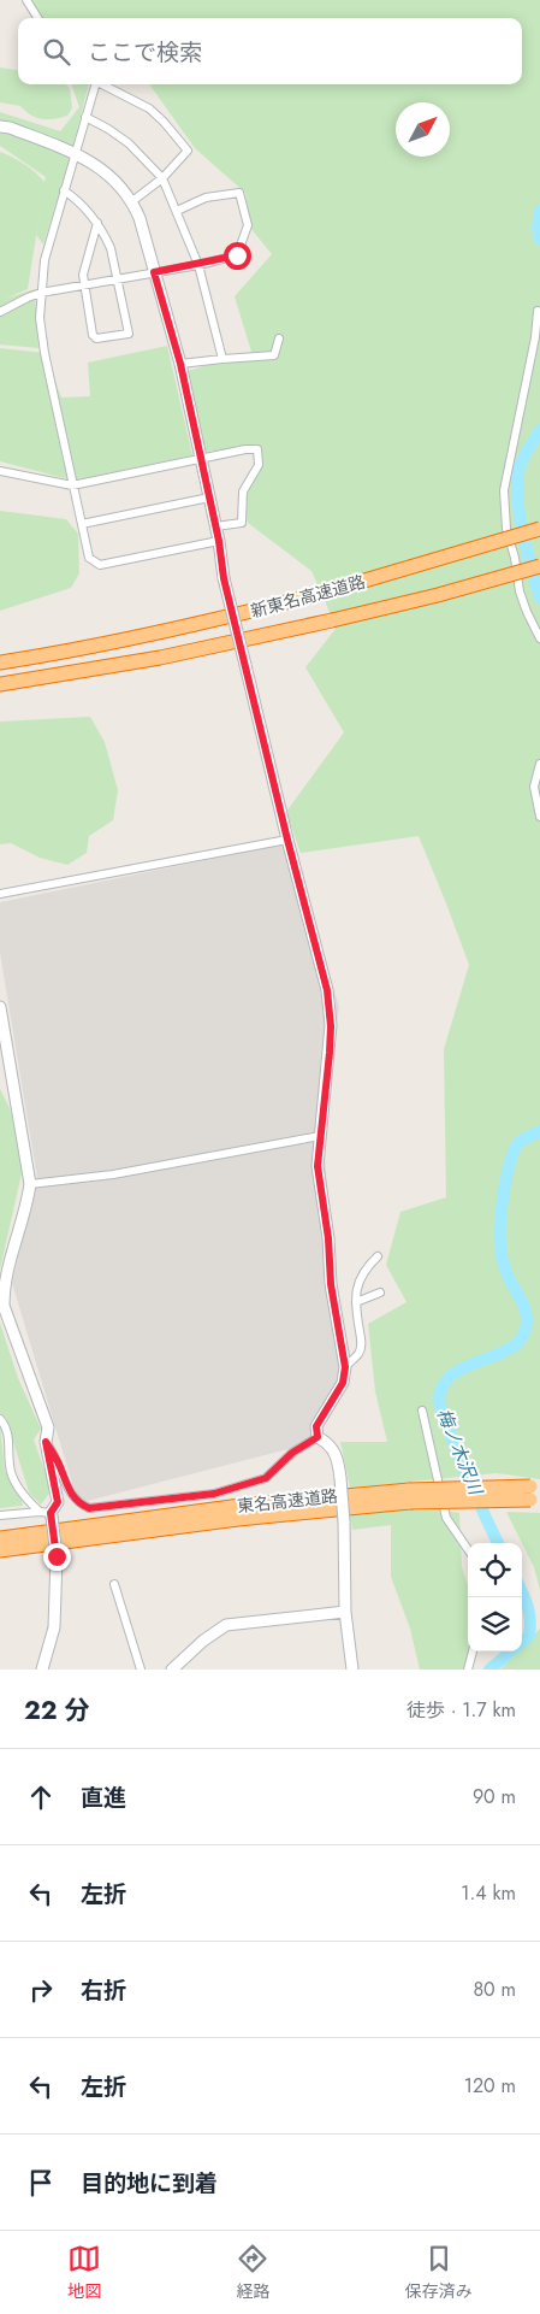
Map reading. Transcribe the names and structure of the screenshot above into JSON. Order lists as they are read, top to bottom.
{
  "streets": {
    "highway": ["新東名高速道路", "東名高速道路"]
  },
  "water": ["梅ノ木沢川"],
  "north": "top right",
  "page": {
    "search": "ここで検索",
    "heading": ["22 分", "徒歩 · 1.7 km"],
    "list": [
      ["直進", "90 m"],
      ["左折", "1.4 km"],
      ["右折", "80 m"],
      ["左折", "120 m"],
      "目的地に到着"
    ],
    "nav": ["地図", "経路", "保存済み"]
  }
}
